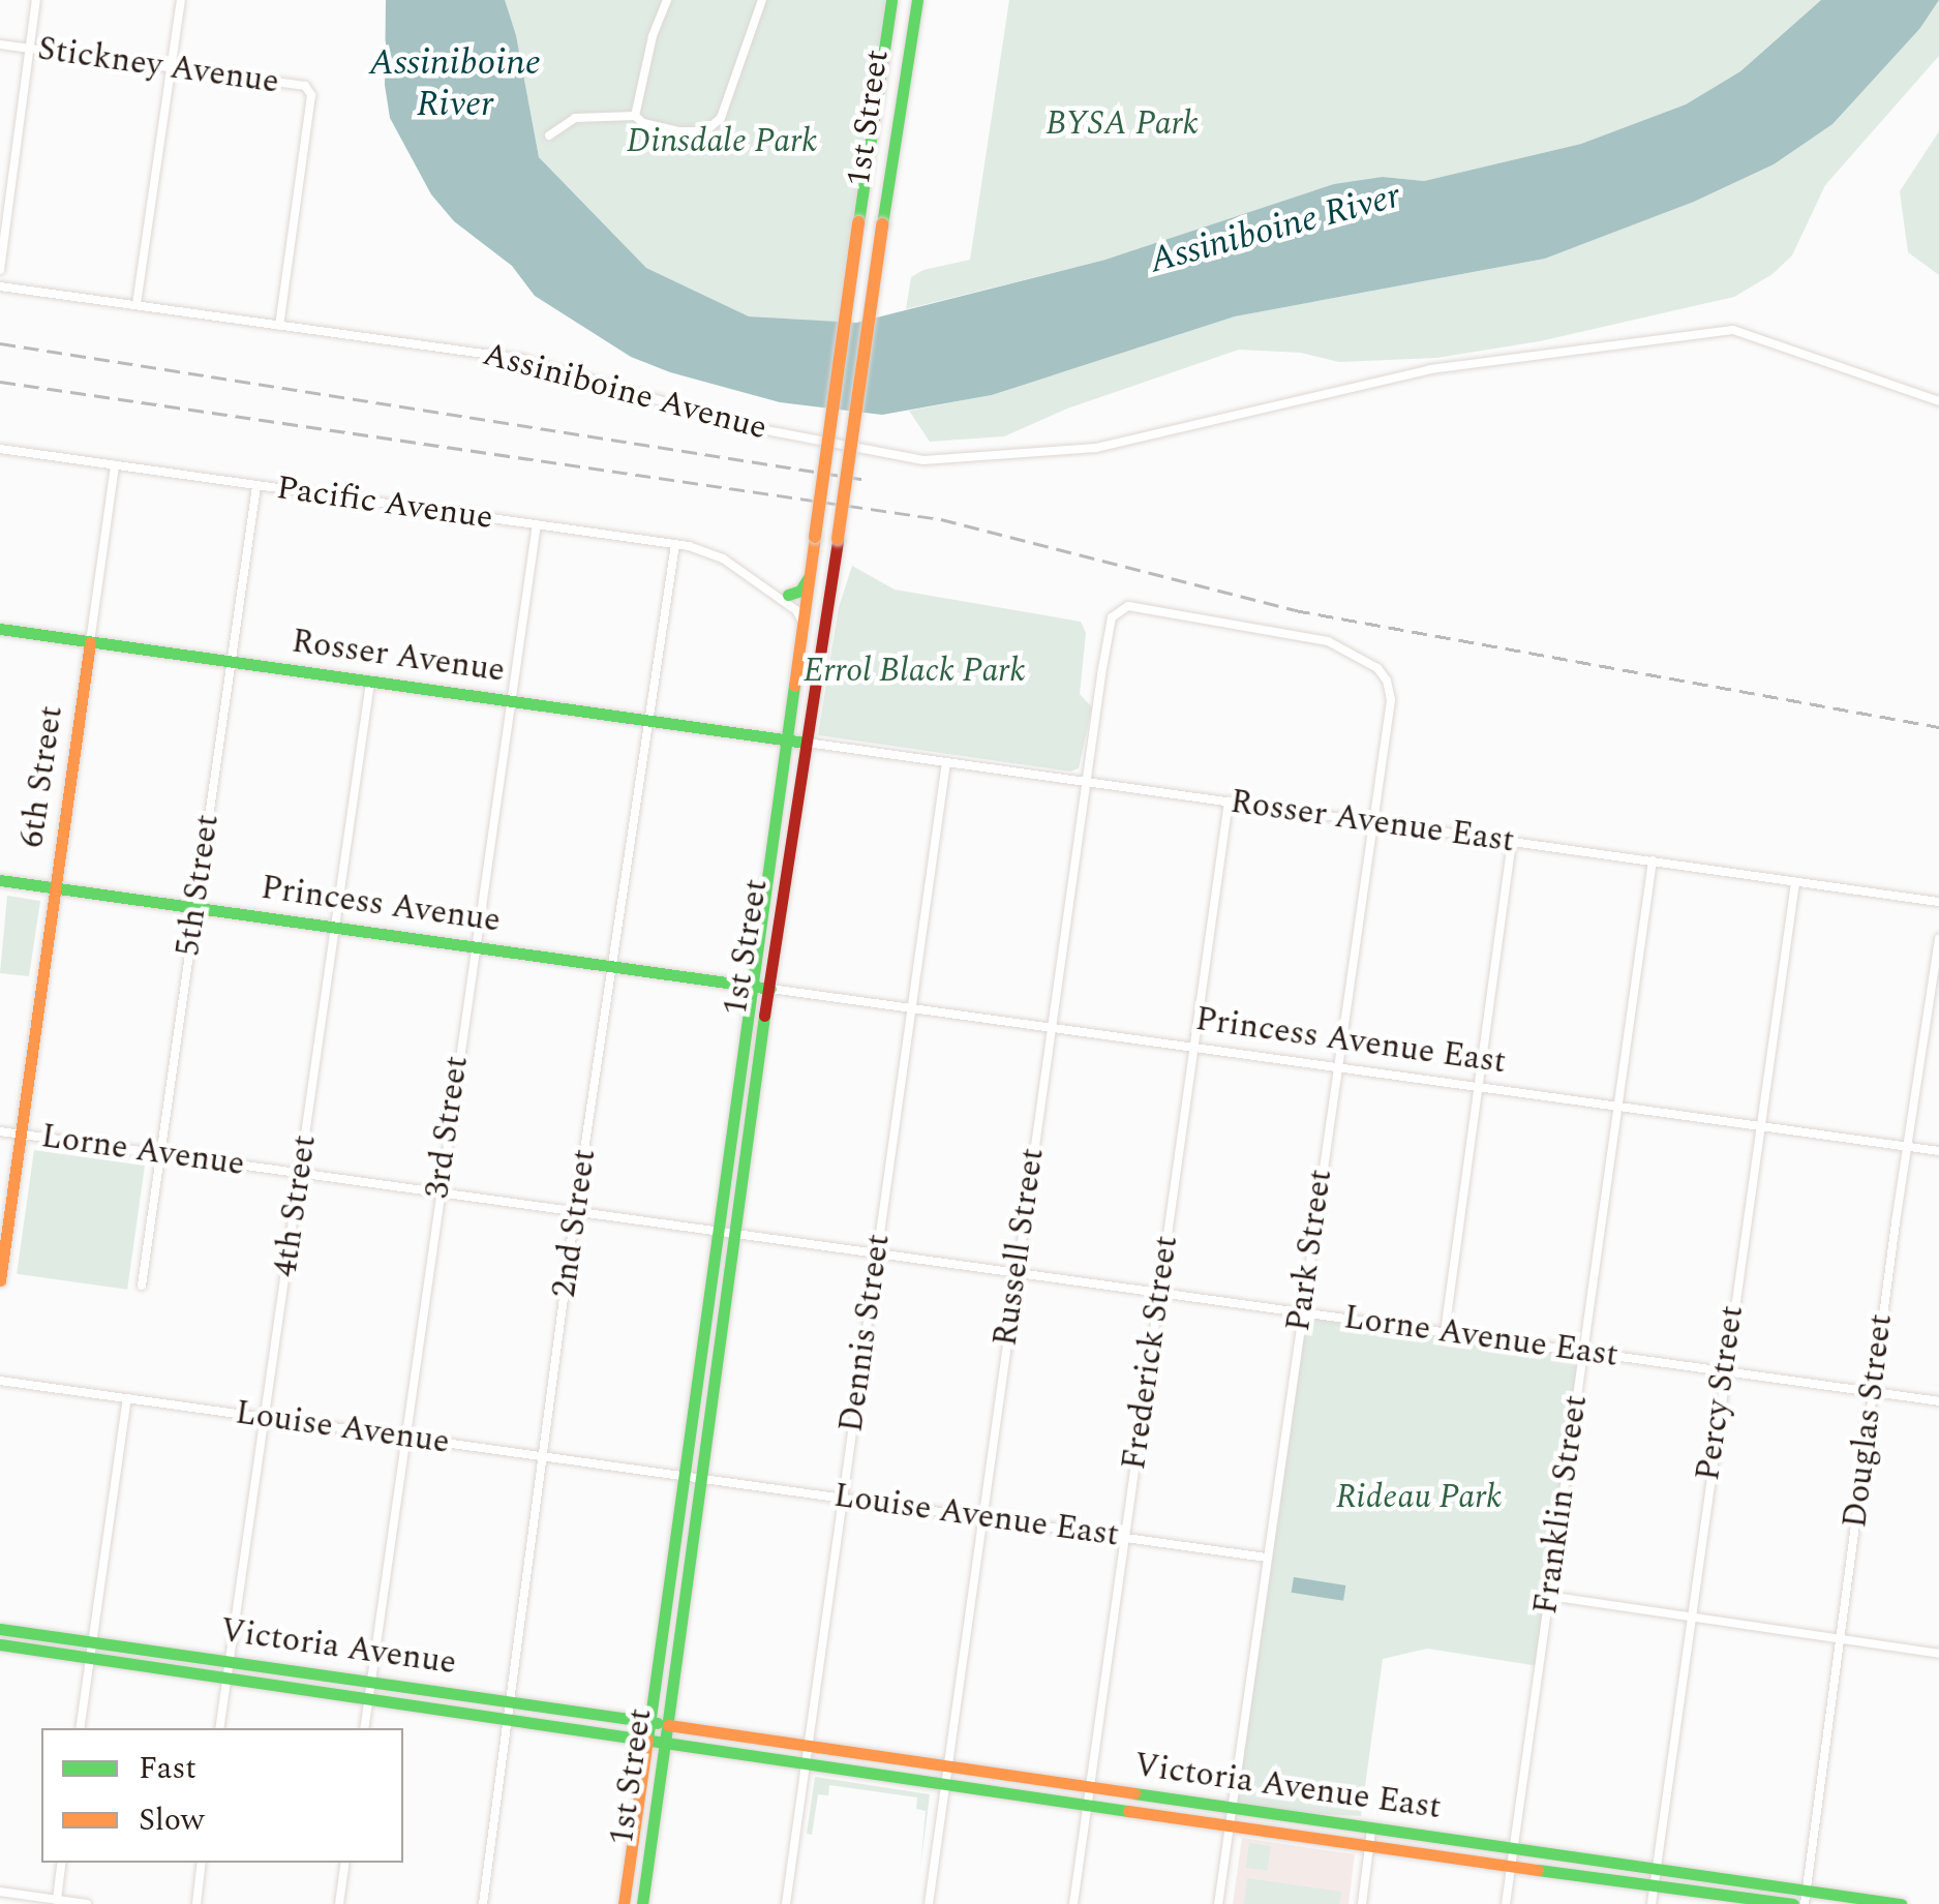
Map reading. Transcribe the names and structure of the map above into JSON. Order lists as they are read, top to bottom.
{
  "streets": {
    "main road": [
      "1st Street",
      "Rosser Avenue",
      "6th Street",
      "Princess Avenue",
      "Princess Avenue East",
      "Victoria Avenue",
      "Victoria Avenue East"
    ],
    "street": [
      "Stickney Avenue",
      "Assiniboine Avenue",
      "Pacific Avenue",
      "Rosser Avenue East",
      "5th Street",
      "3rd Street",
      "Lorne Avenue",
      "4th Street",
      "2nd Street",
      "Russell Street",
      "Park Street",
      "Dennis Street",
      "Lorne Avenue East",
      "Frederick Street",
      "Percy Street",
      "Douglas Street",
      "Louise Avenue",
      "Franklin Street",
      "Louise Avenue East"
    ]
  },
  "crossings": [
    ["Stickney Avenue", "Assiniboine Avenue"],
    ["1st Street", "Pacific Avenue"],
    ["1st Street", "Rosser Avenue"],
    ["1st Street", "Rosser Avenue East"],
    ["1st Street", "Princess Avenue"],
    ["1st Street", "Princess Avenue East"],
    ["1st Street", "Lorne Avenue"],
    ["1st Street", "Lorne Avenue East"],
    ["1st Street", "Louise Avenue"],
    ["1st Street", "Louise Avenue East"],
    ["1st Street", "Victoria Avenue"],
    ["1st Street", "Victoria Avenue East"],
    ["Pacific Avenue", "6th Street"],
    ["Pacific Avenue", "5th Street"],
    ["Pacific Avenue", "3rd Street"],
    ["Pacific Avenue", "2nd Street"],
    ["Rosser Avenue", "6th Street"],
    ["Rosser Avenue", "Rosser Avenue East"],
    ["Rosser Avenue", "5th Street"],
    ["Rosser Avenue", "3rd Street"],
    ["Rosser Avenue", "4th Street"],
    ["Rosser Avenue", "2nd Street"],
    ["6th Street", "Princess Avenue"],
    ["6th Street", "Lorne Avenue"],
    ["Rosser Avenue East", "Russell Street"],
    ["Rosser Avenue East", "Park Street"],
    ["Rosser Avenue East", "Dennis Street"],
    ["Rosser Avenue East", "Frederick Street"],
    ["Rosser Avenue East", "Percy Street"],
    ["Rosser Avenue East", "Franklin Street"],
    ["5th Street", "Princess Avenue"],
    ["5th Street", "Lorne Avenue"],
    ["Princess Avenue", "Princess Avenue East"],
    ["Princess Avenue", "3rd Street"],
    ["Princess Avenue", "4th Street"],
    ["Princess Avenue", "2nd Street"],
    ["Princess Avenue East", "Russell Street"],
    ["Princess Avenue East", "Park Street"],
    ["Princess Avenue East", "Dennis Street"],
    ["Princess Avenue East", "Frederick Street"],
    ["Princess Avenue East", "Percy Street"],
    ["Princess Avenue East", "Douglas Street"],
    ["Princess Avenue East", "Franklin Street"],
    ["3rd Street", "Lorne Avenue"],
    ["3rd Street", "Louise Avenue"],
    ["3rd Street", "Victoria Avenue"],
    ["Lorne Avenue", "4th Street"],
    ["Lorne Avenue", "2nd Street"],
    ["Lorne Avenue", "Lorne Avenue East"],
    ["4th Street", "Louise Avenue"],
    ["4th Street", "Victoria Avenue"],
    ["2nd Street", "Louise Avenue"],
    ["2nd Street", "Victoria Avenue"],
    ["Russell Street", "Park Street"],
    ["Russell Street", "Lorne Avenue East"],
    ["Russell Street", "Louise Avenue East"],
    ["Russell Street", "Victoria Avenue East"],
    ["Park Street", "Lorne Avenue East"],
    ["Park Street", "Louise Avenue East"],
    ["Park Street", "Victoria Avenue East"],
    ["Dennis Street", "Lorne Avenue East"],
    ["Dennis Street", "Louise Avenue East"],
    ["Dennis Street", "Victoria Avenue East"],
    ["Lorne Avenue East", "Frederick Street"],
    ["Lorne Avenue East", "Percy Street"],
    ["Lorne Avenue East", "Douglas Street"],
    ["Lorne Avenue East", "Franklin Street"],
    ["Frederick Street", "Louise Avenue East"],
    ["Frederick Street", "Victoria Avenue East"],
    ["Percy Street", "Victoria Avenue East"],
    ["Douglas Street", "Victoria Avenue East"],
    ["Louise Avenue", "Louise Avenue East"],
    ["Franklin Street", "Victoria Avenue East"],
    ["Victoria Avenue", "Victoria Avenue East"]
  ],
  "water": ["Assiniboine River"],
  "parks": [
    "BYSA Park",
    "Dinsdale Park",
    "Errol Black Park",
    "Rideau Park"
  ],
  "legend": ["Fast", "Slow"]
}
